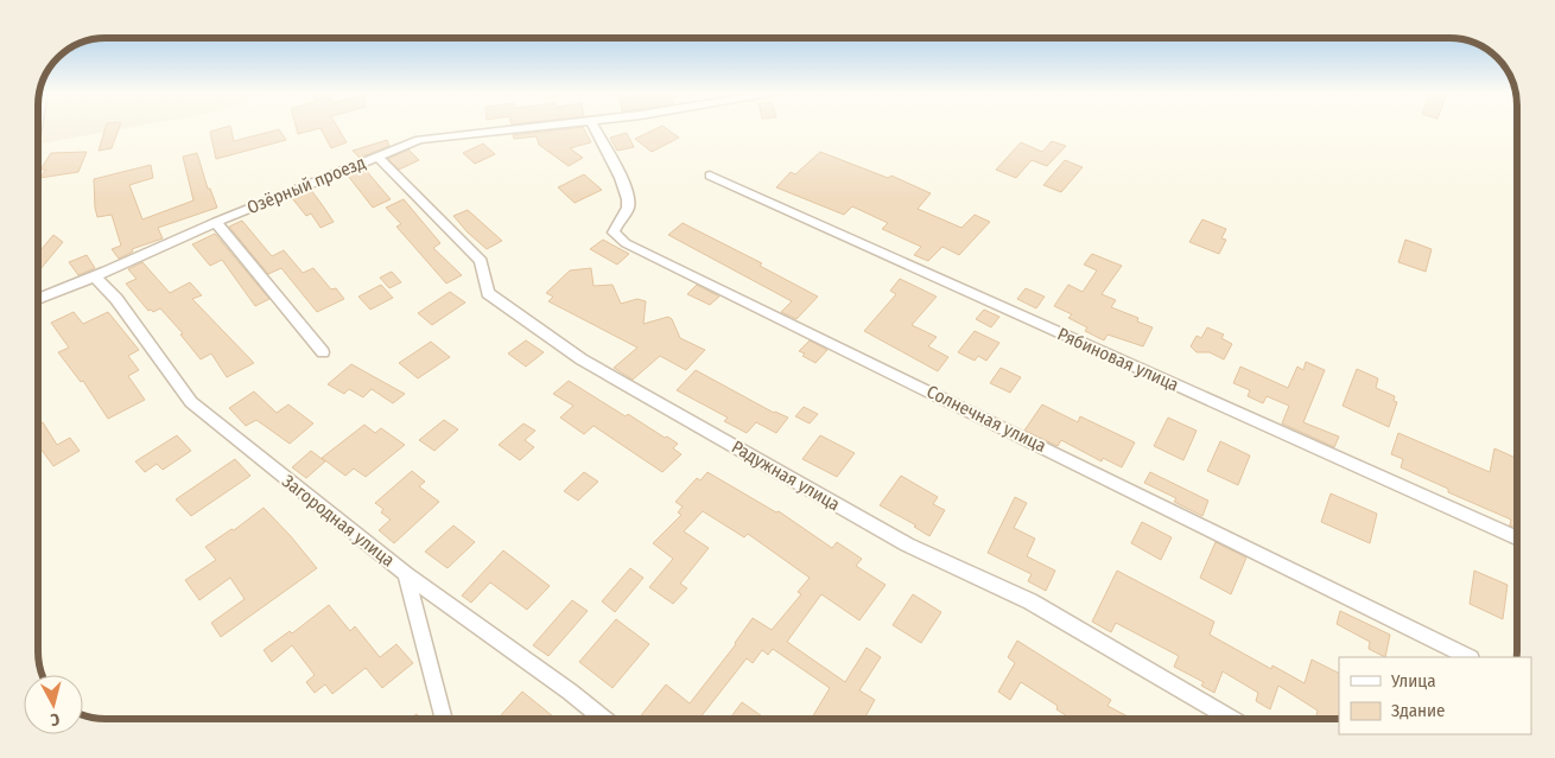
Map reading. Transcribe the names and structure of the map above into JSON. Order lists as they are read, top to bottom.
{
  "streets": {
    "street": [
      "Озёрный проезд",
      "Рябиновая улица",
      "Солнечная улица",
      "Радужная улица",
      "Загородная улица"
    ]
  },
  "crossings": [
    ["Озёрный проезд", "Радужная улица"],
    ["Озёрный проезд", "Загородная улица"]
  ],
  "legend": ["Улица", "Здание"],
  "north": "bottom"
}
